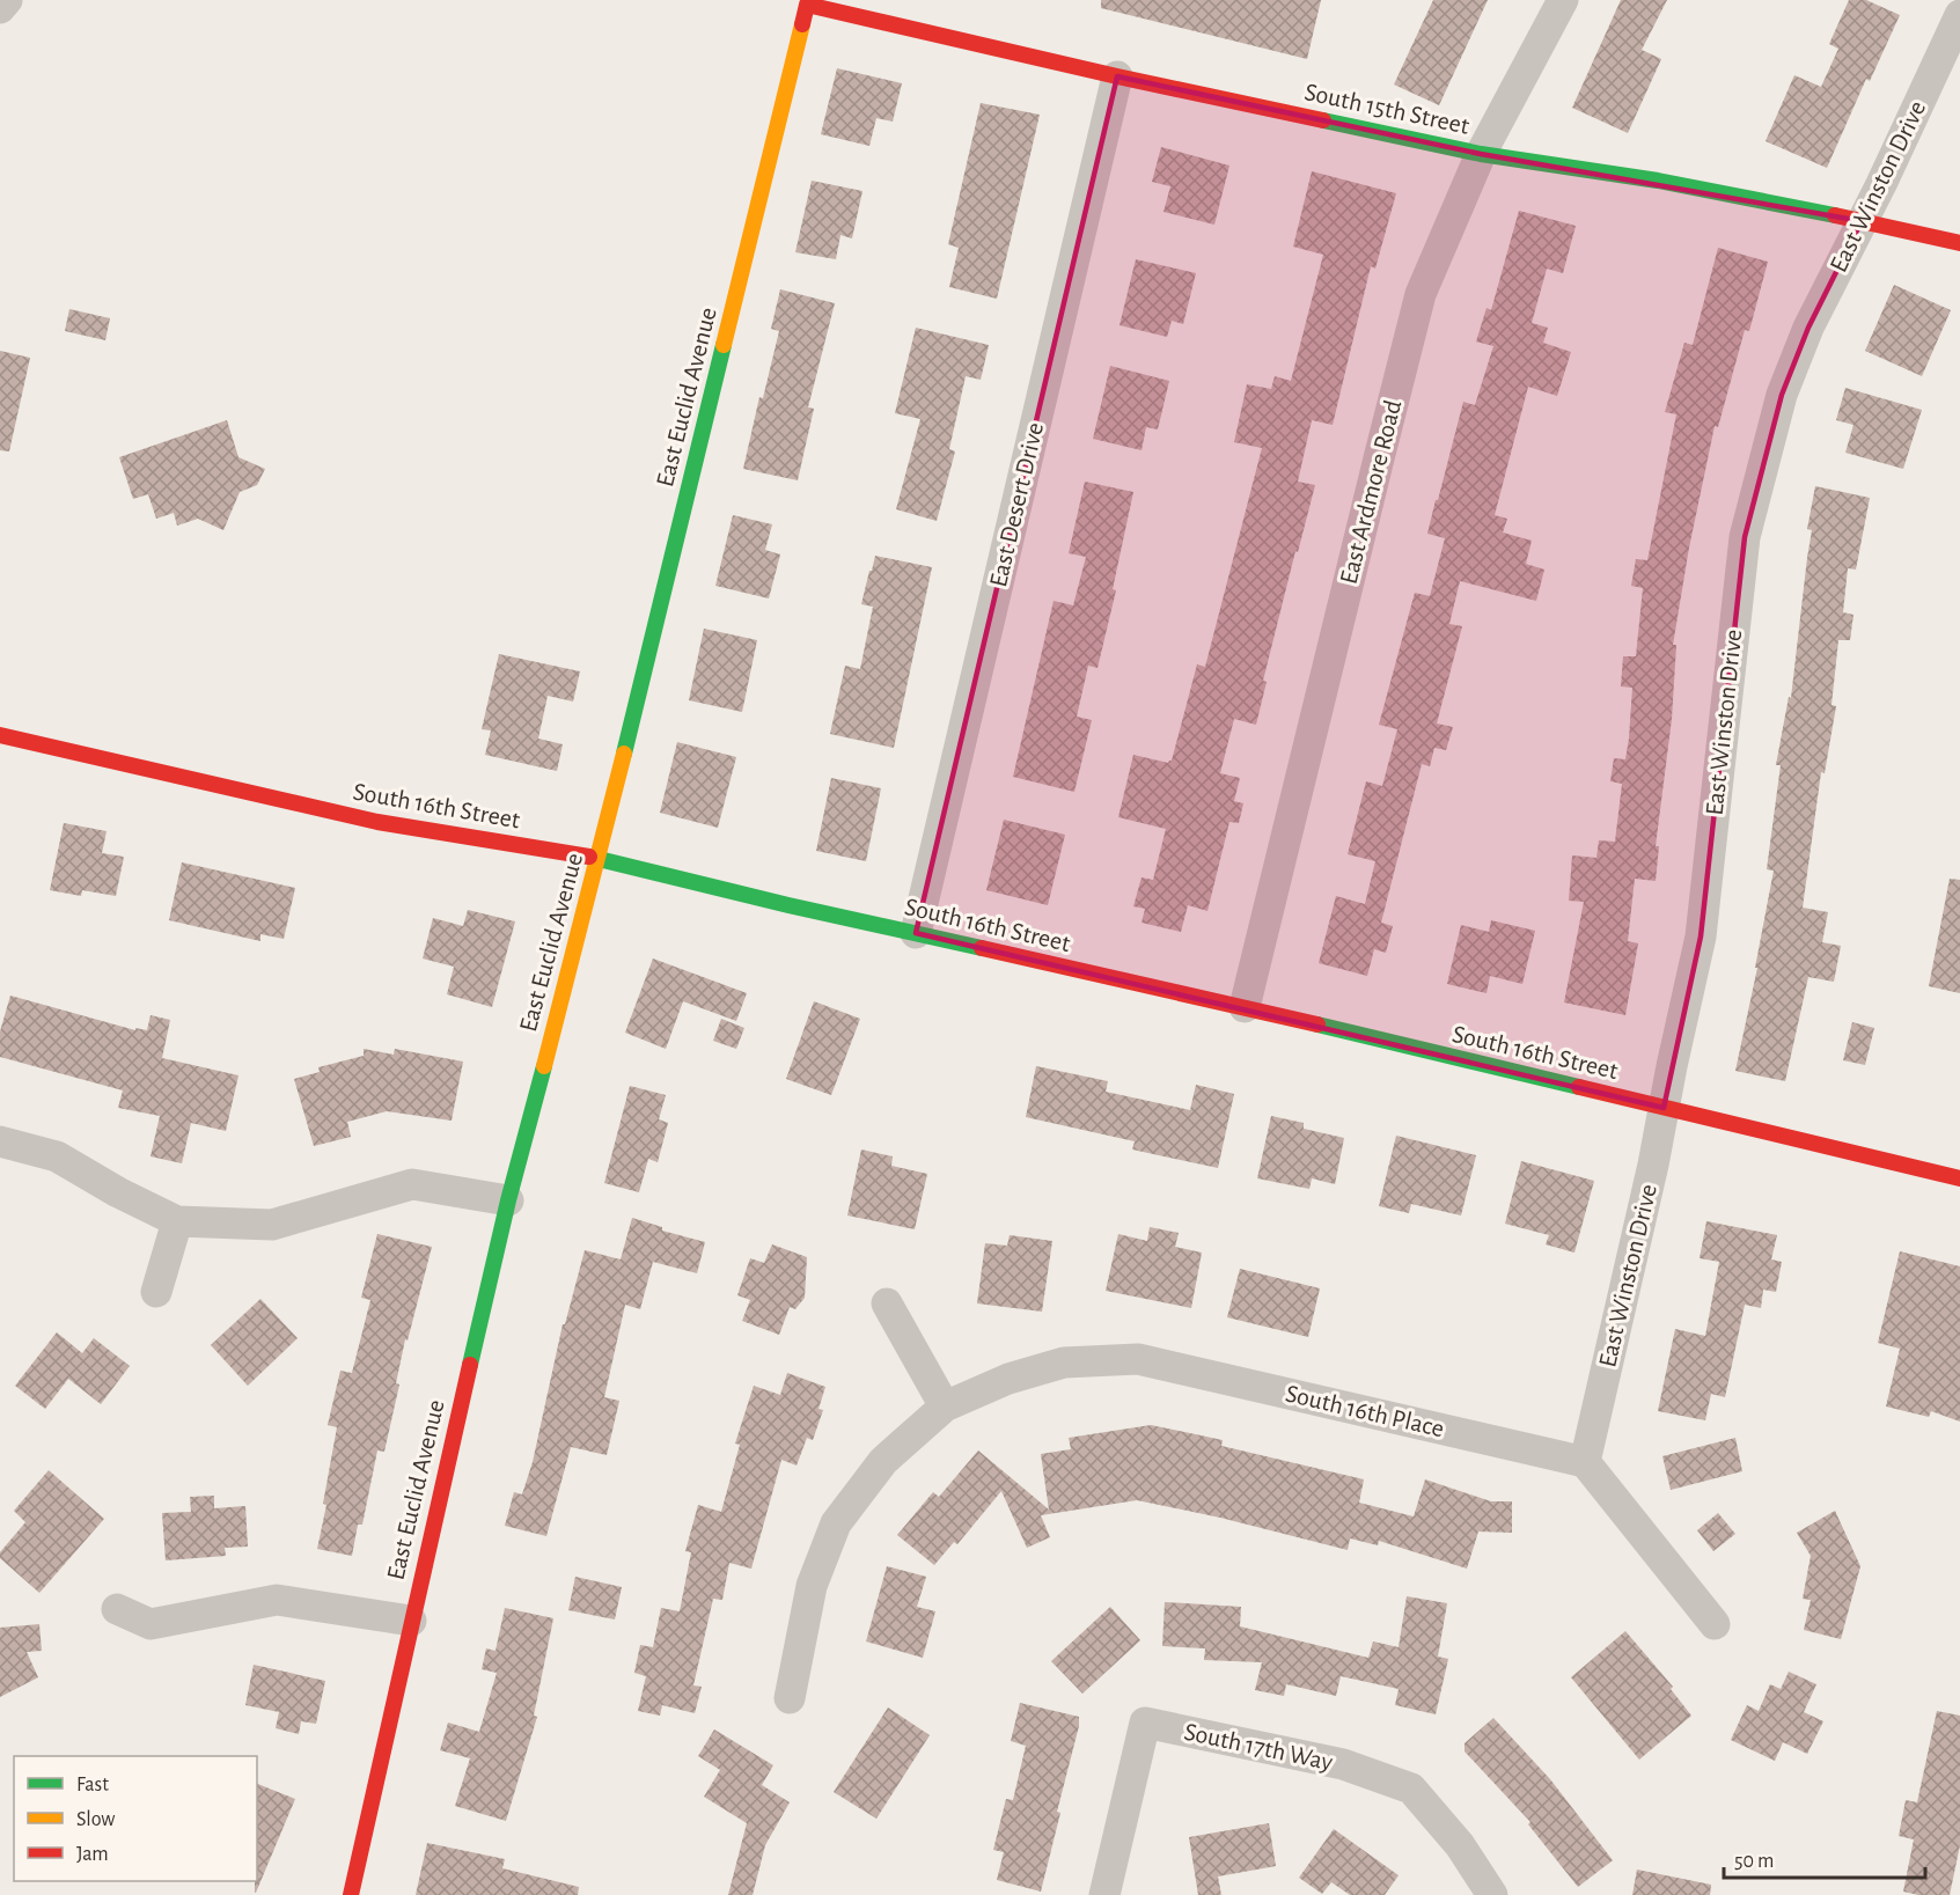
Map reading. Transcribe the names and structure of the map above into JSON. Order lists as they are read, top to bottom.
{
  "streets": {
    "street": [
      "South 15th Street",
      "East Winston Drive",
      "East Euclid Avenue",
      "East Ardmore Road",
      "East Desert Drive",
      "South 16th Street",
      "South 16th Place",
      "South 17th Way"
    ]
  },
  "crossings": [
    ["South 15th Street", "East Winston Drive"],
    ["South 15th Street", "East Euclid Avenue"],
    ["South 15th Street", "East Ardmore Road"],
    ["South 15th Street", "East Desert Drive"],
    ["East Winston Drive", "South 16th Street"],
    ["East Winston Drive", "South 16th Place"],
    ["East Euclid Avenue", "South 16th Street"],
    ["East Ardmore Road", "South 16th Street"],
    ["East Desert Drive", "South 16th Street"]
  ],
  "legend": ["Fast", "Slow", "Jam"],
  "scale_bar": "50 m"
}
